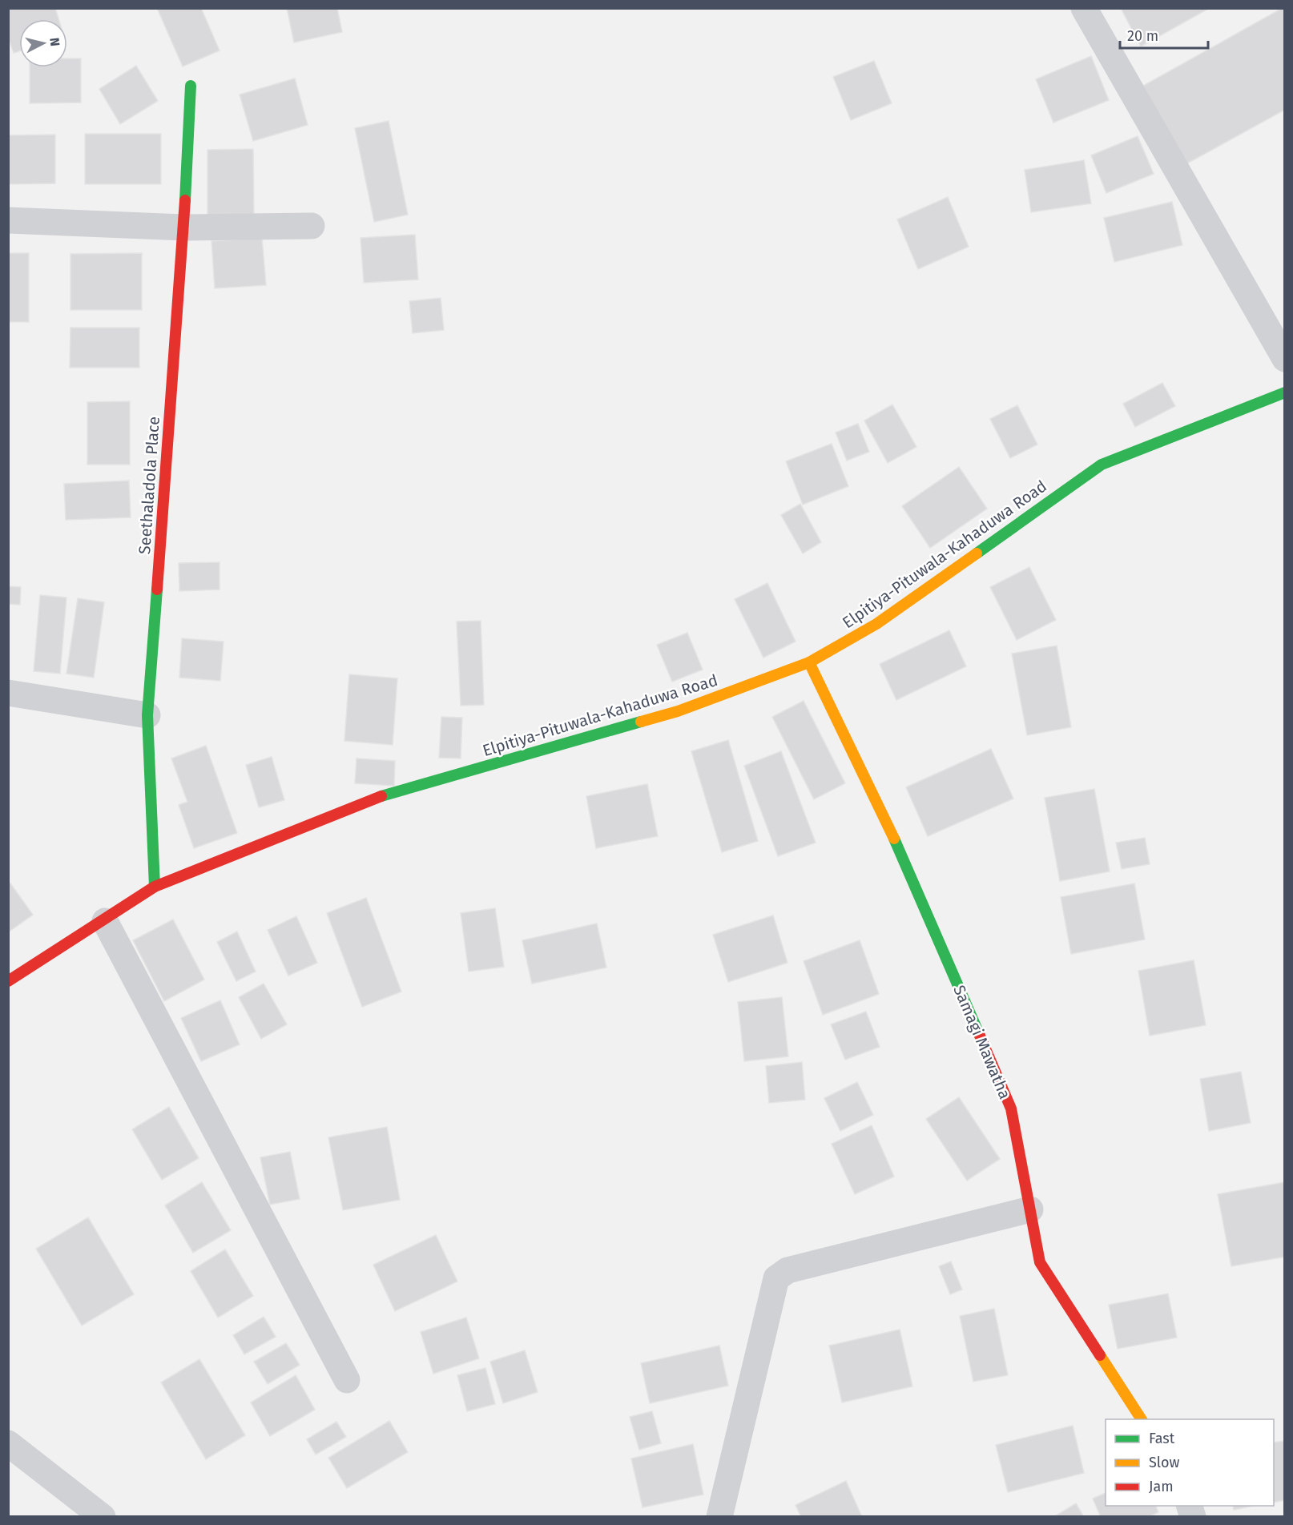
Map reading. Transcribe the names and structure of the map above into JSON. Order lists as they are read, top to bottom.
{
  "streets": {
    "street": ["Seethaladola Place", "Elpitiya-Pituwala-Kahaduwa Road", "Samagi Mawatha"]
  },
  "crossings": [
    ["Seethaladola Place", "Elpitiya-Pituwala-Kahaduwa Road"],
    ["Elpitiya-Pituwala-Kahaduwa Road", "Samagi Mawatha"]
  ],
  "legend": ["Fast", "Slow", "Jam"],
  "scale_bar": "20 m",
  "north": "right"
}
